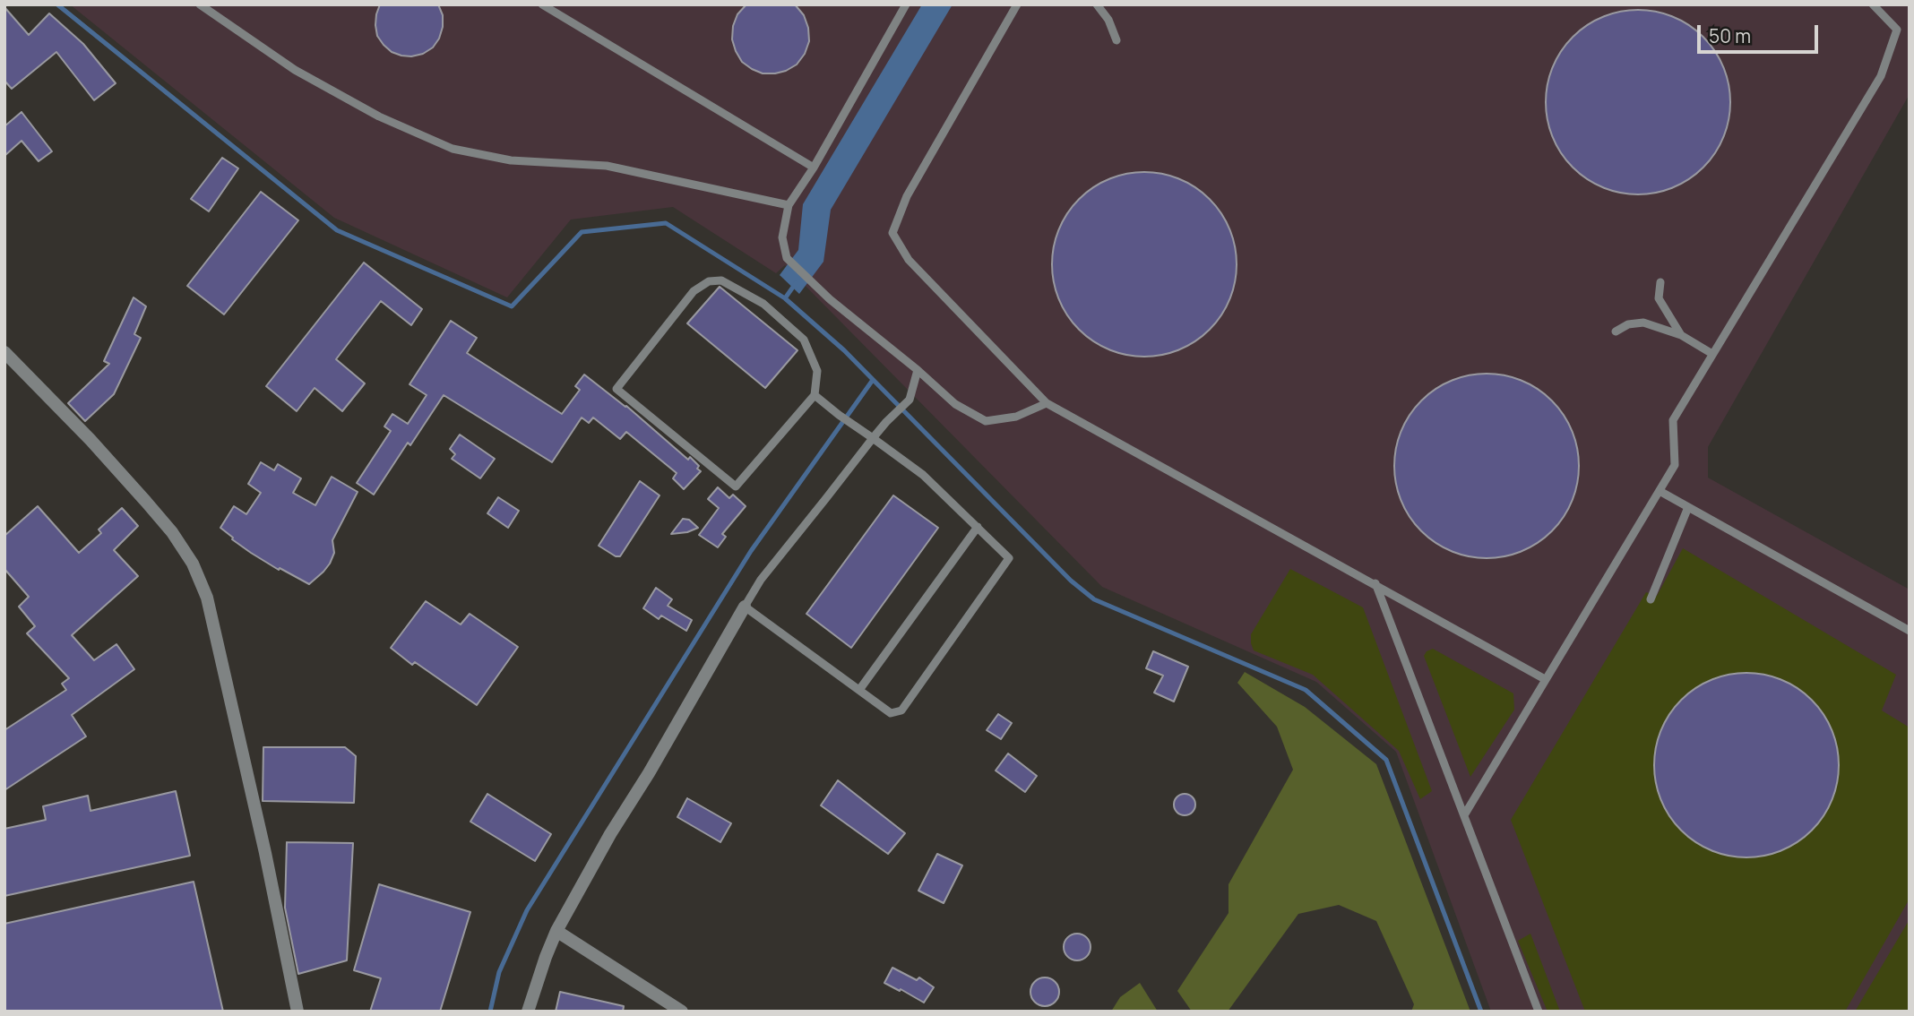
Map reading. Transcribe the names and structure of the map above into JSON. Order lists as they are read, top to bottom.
{
  "scale_bar": "50 m"
}
